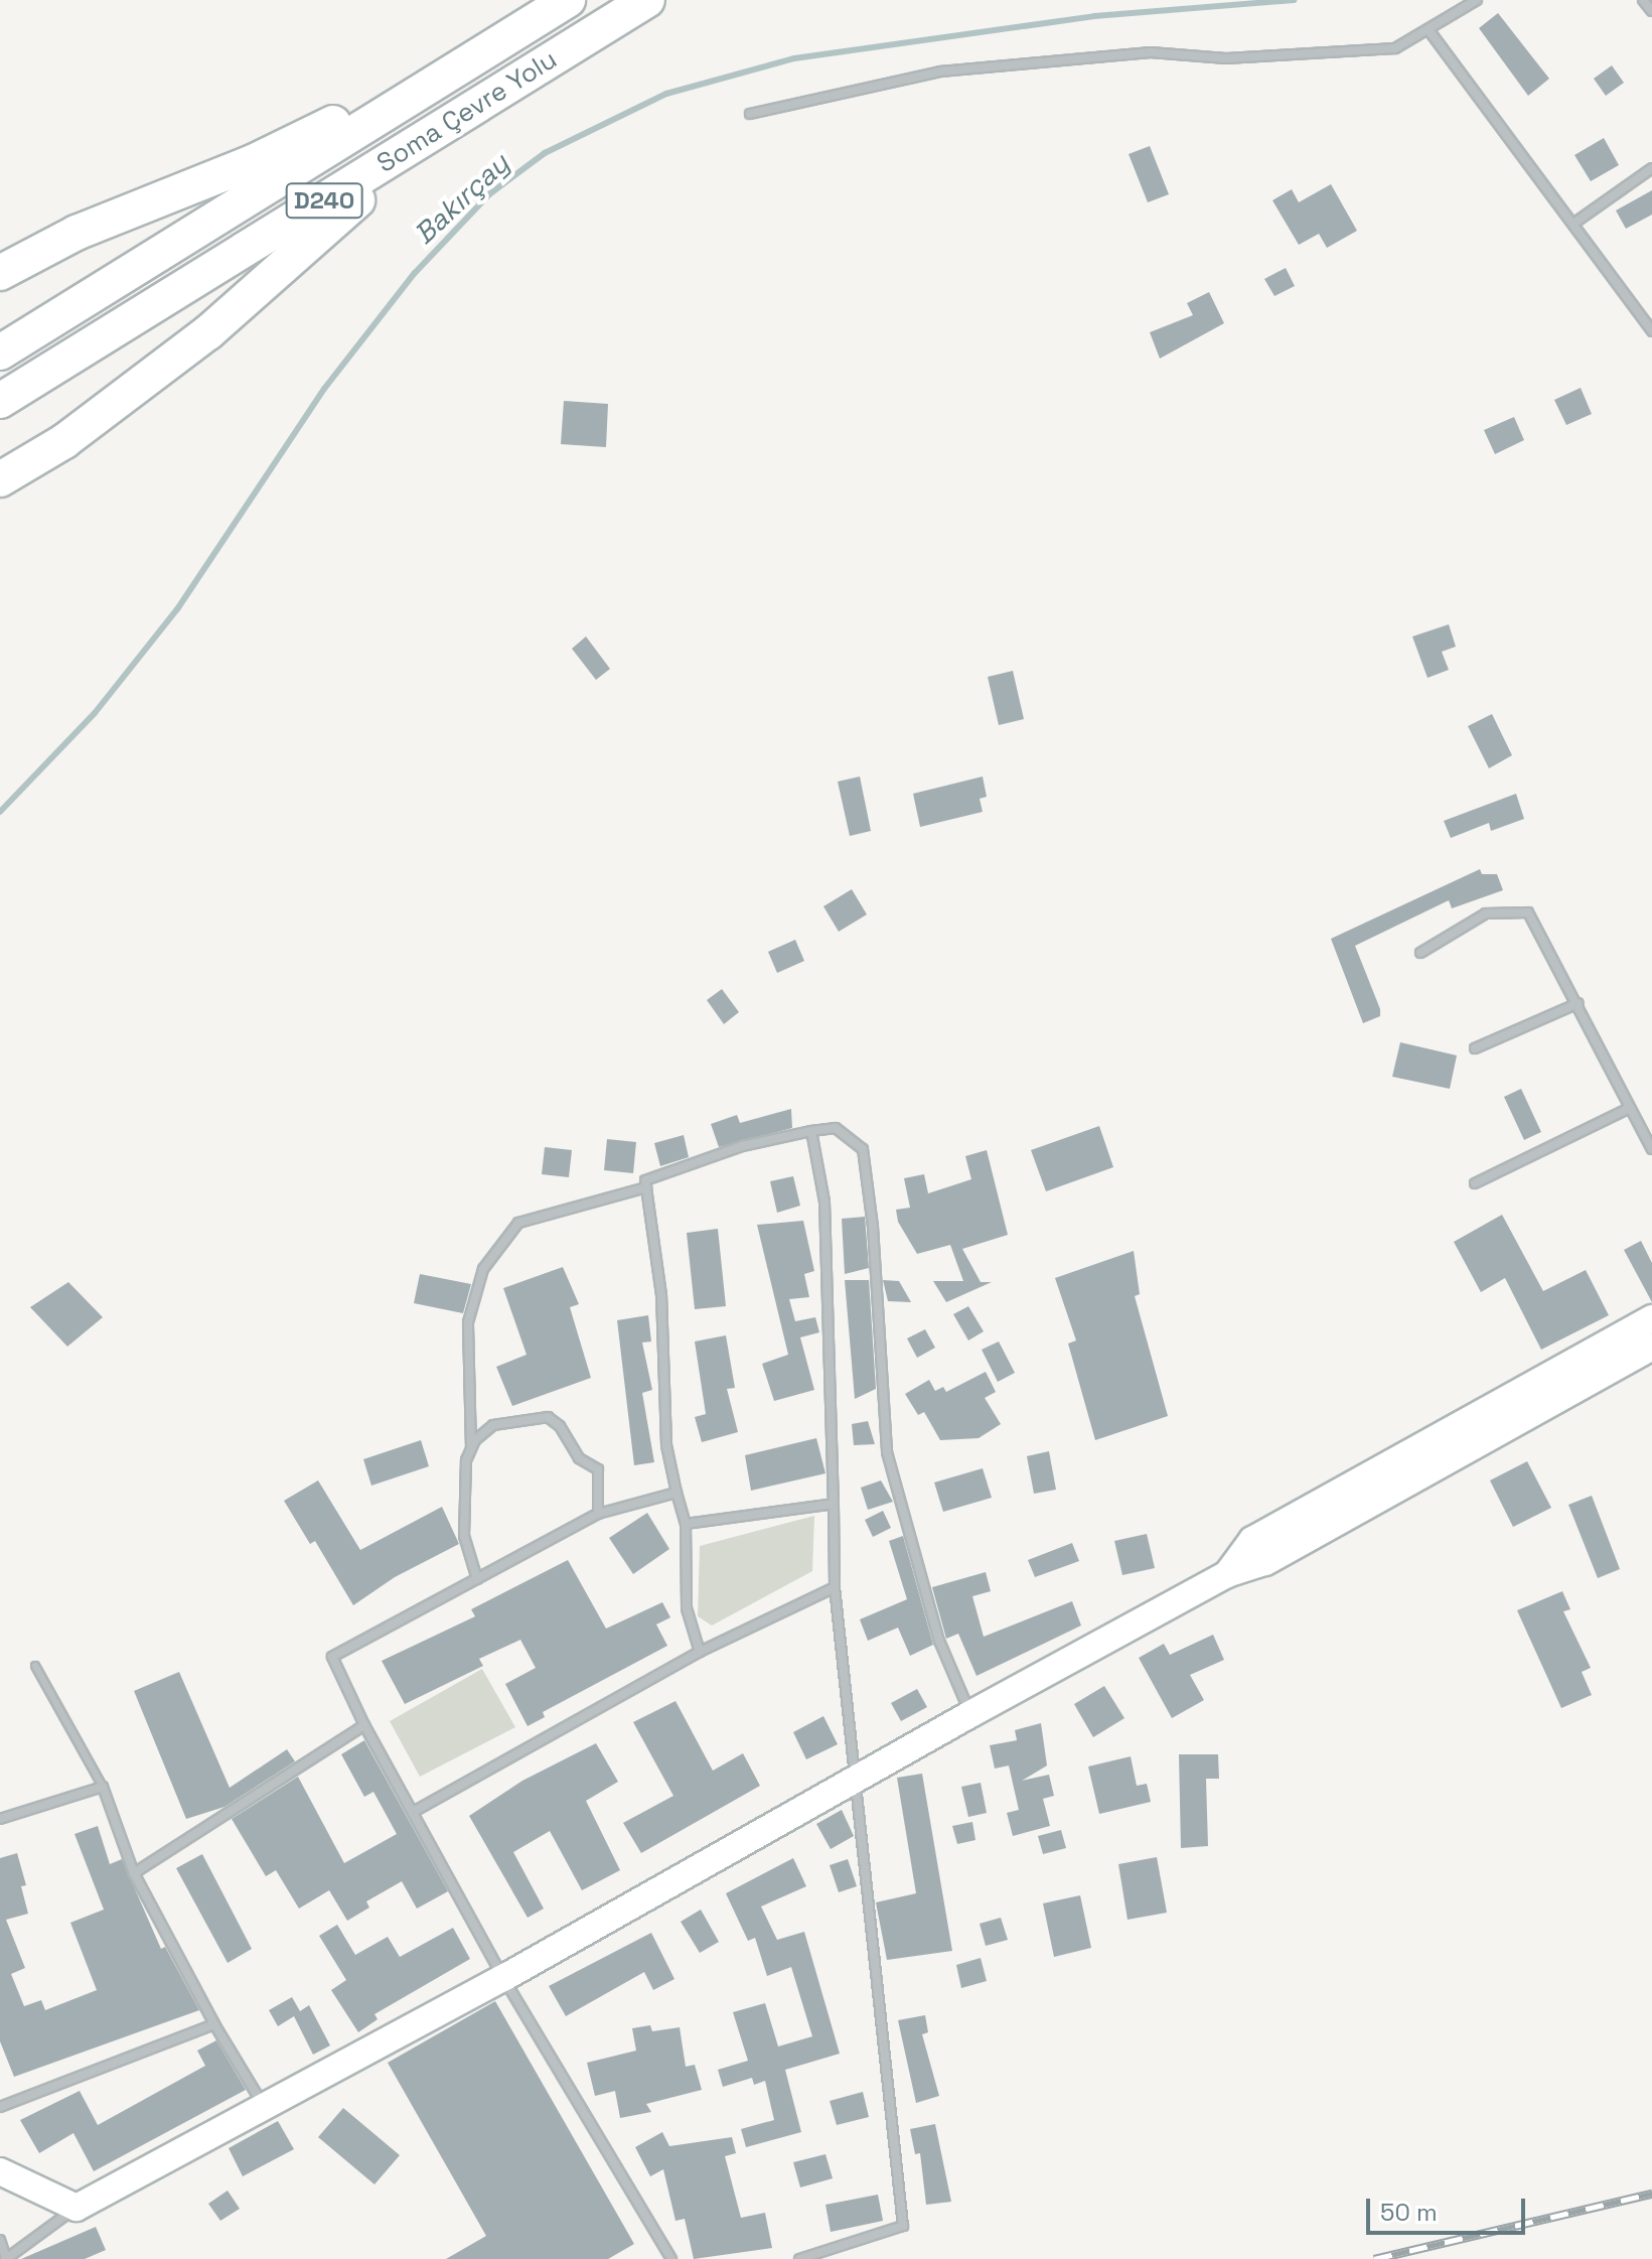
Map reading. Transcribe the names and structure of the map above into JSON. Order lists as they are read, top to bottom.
{
  "streets": {
    "highway": ["Soma Çevre Yolu", "D240"]
  },
  "water": ["Bakırçay"],
  "scale_bar": "50 m"
}
